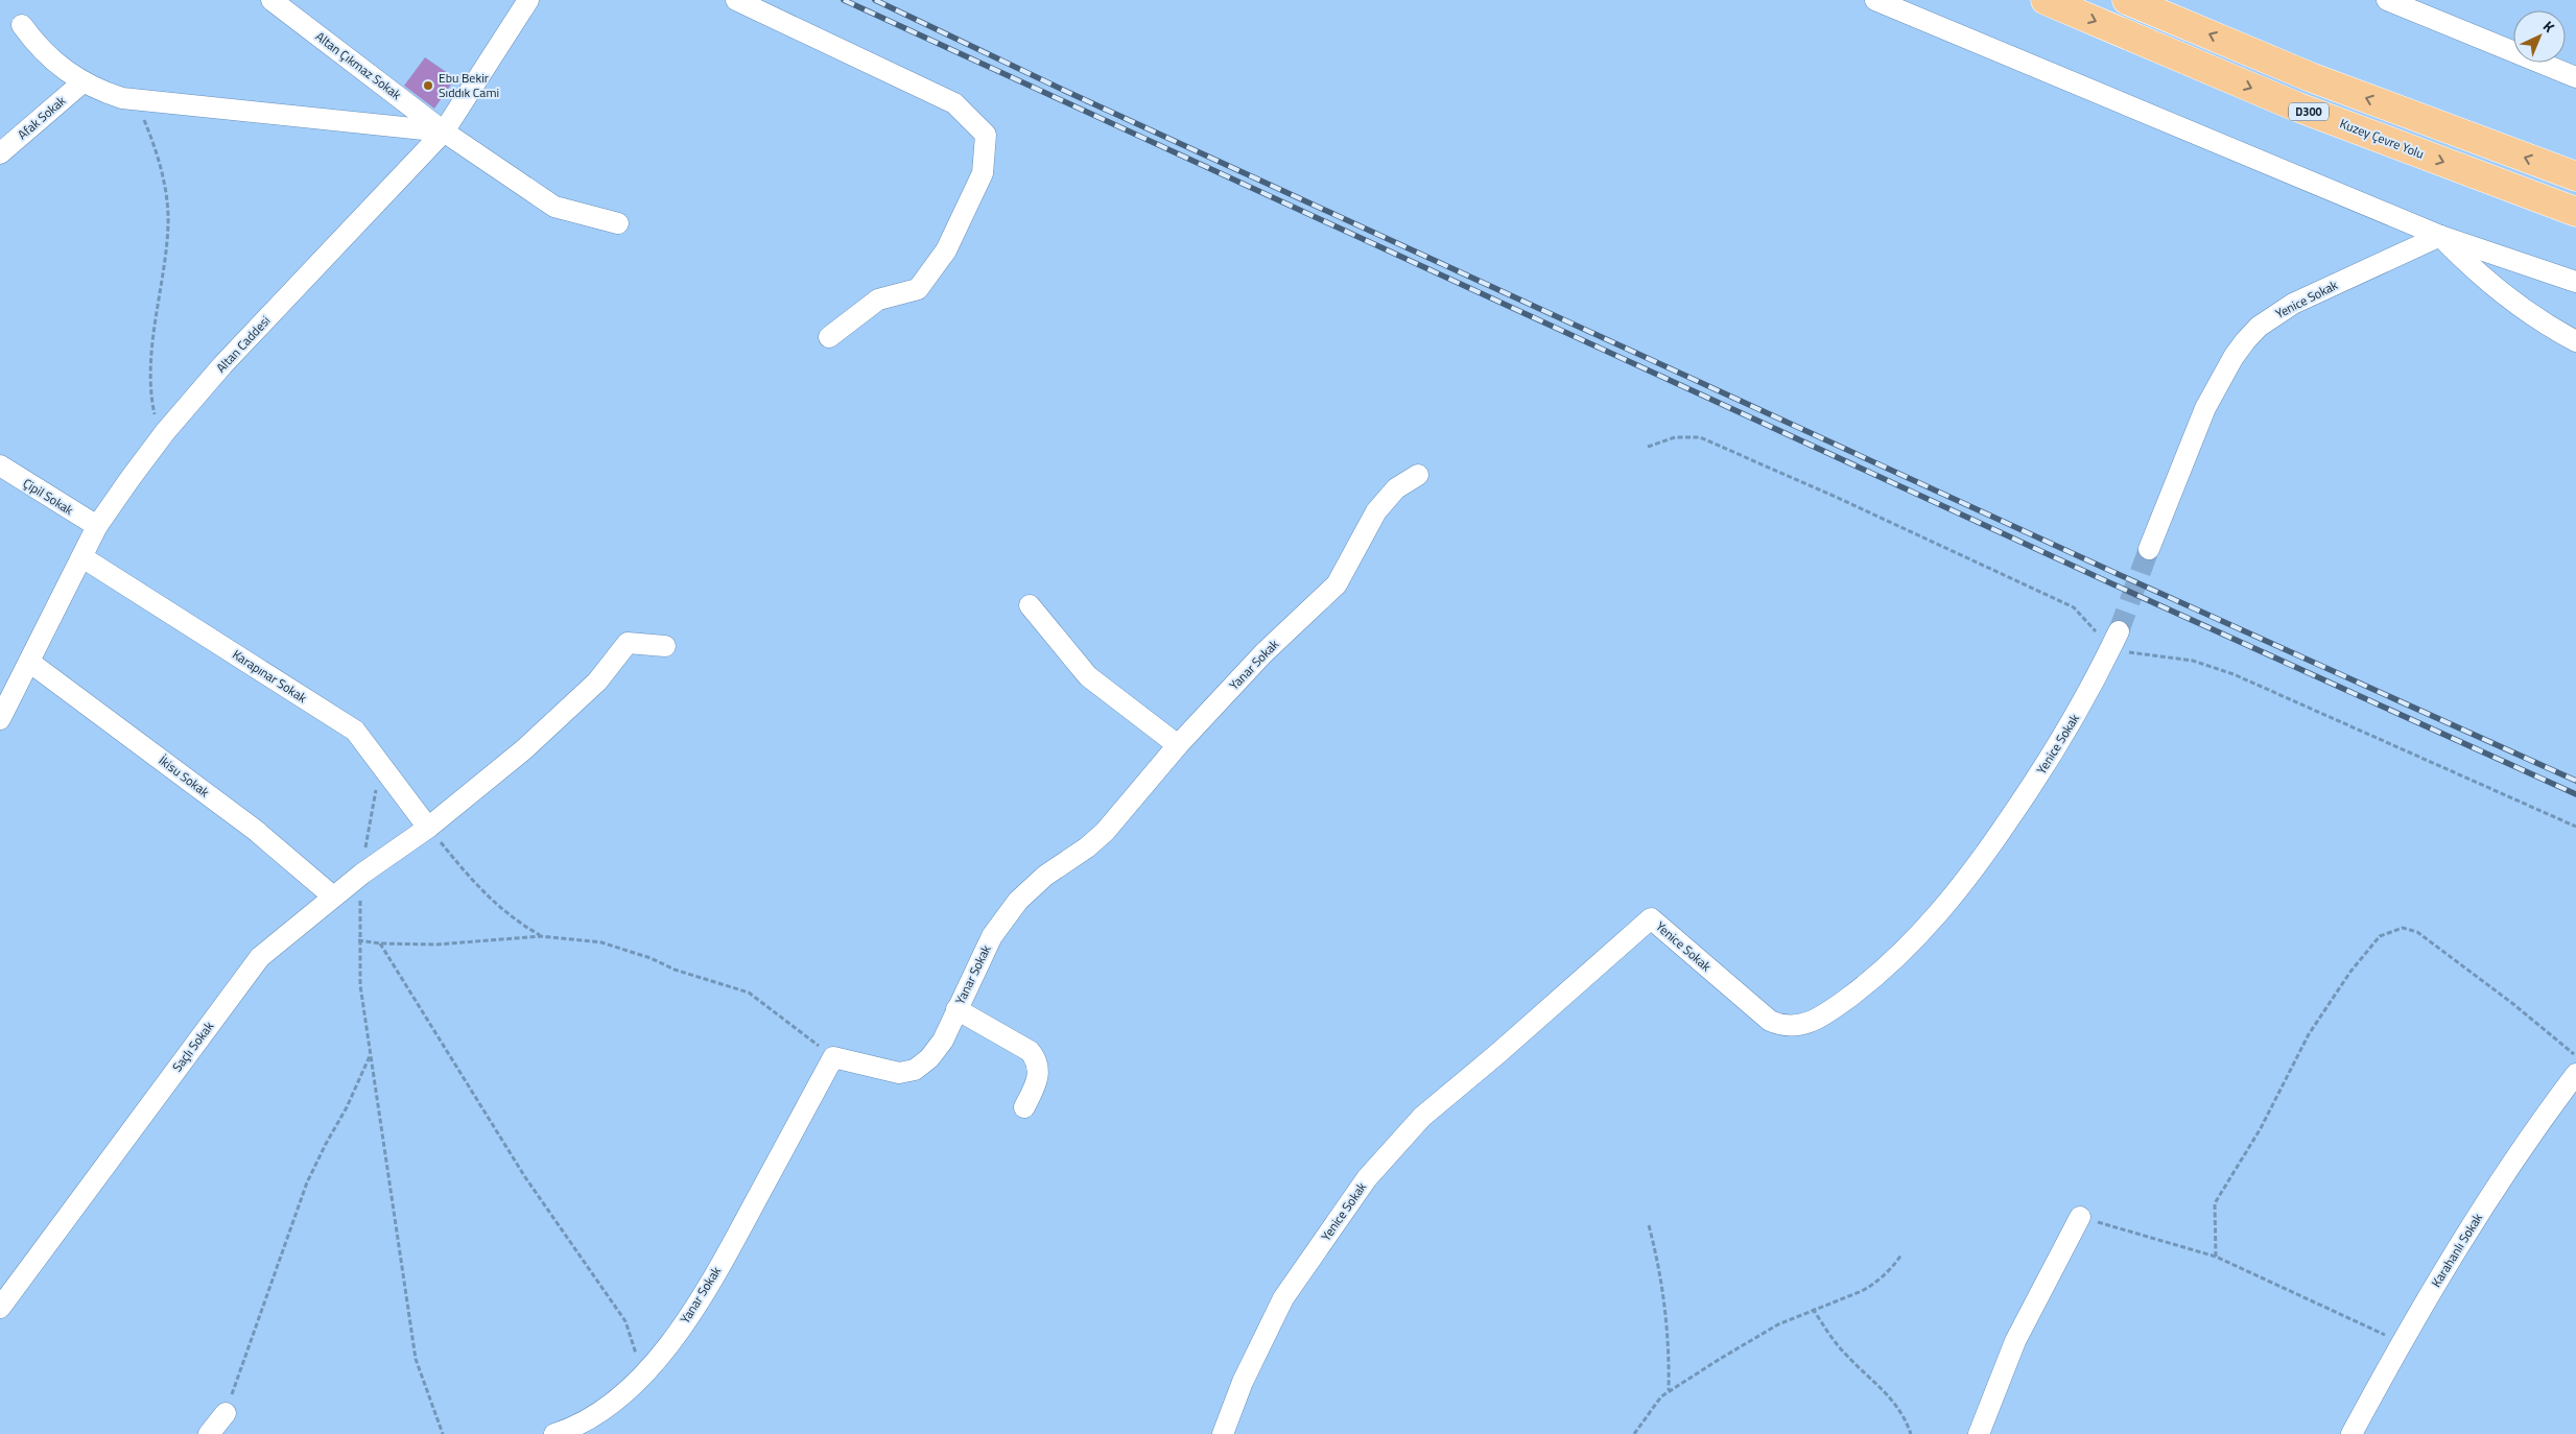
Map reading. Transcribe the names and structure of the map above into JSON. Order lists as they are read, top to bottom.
{
  "streets": {
    "highway": ["D300", "Kuzey Çevre Yolu"],
    "street": [
      "Altan Çıkmaz Sokak",
      "Afak Sokak",
      "Yenice Sokak",
      "Altan Caddesi",
      "Çipil Sokak",
      "Yanar Sokak",
      "Karapınar Sokak",
      "İkisu Sokak",
      "Saçlı Sokak",
      "Karahanlı Sokak"
    ]
  },
  "crossings": [
    ["Altan Çıkmaz Sokak", "Altan Caddesi"],
    ["Altan Caddesi", "Çipil Sokak"],
    ["Altan Caddesi", "Karapınar Sokak"],
    ["Altan Caddesi", "İkisu Sokak"],
    ["Karapınar Sokak", "Saçlı Sokak"],
    ["İkisu Sokak", "Saçlı Sokak"]
  ],
  "places": ["Ebu Bekir Sıddık Cami"],
  "north": "top right"
}
